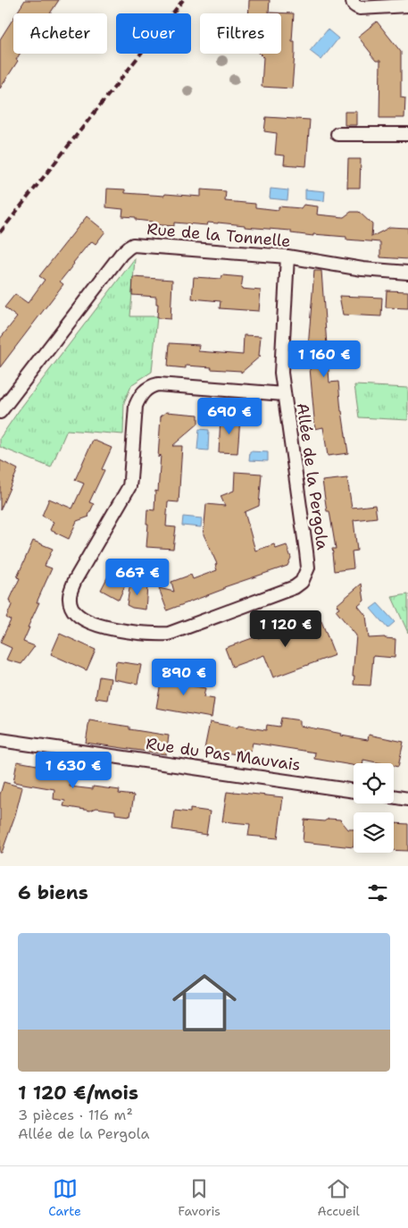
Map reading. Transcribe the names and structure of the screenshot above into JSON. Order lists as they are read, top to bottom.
{
  "streets": {
    "street": ["Rue de la Tonnelle", "Allée de la Pergola", "Rue du Pas Mauvais"]
  },
  "crossings": [
    ["Rue de la Tonnelle", "Allée de la Pergola"]
  ],
  "page": {
    "chip": ["Acheter", "Louer", "Filtres"],
    "price": [
      "1 160 €",
      "690 €",
      "667 €",
      "1 120 €",
      "890 €",
      "1 630 €"
    ],
    "heading": "6 biens",
    "list": [
      {
        "name": "1 120 €/mois",
        "note": "3 pièces · 116 m² · Allée de la Pergola"
      }
    ],
    "tabs": ["Carte", "Favoris", "Accueil"]
  }
}
